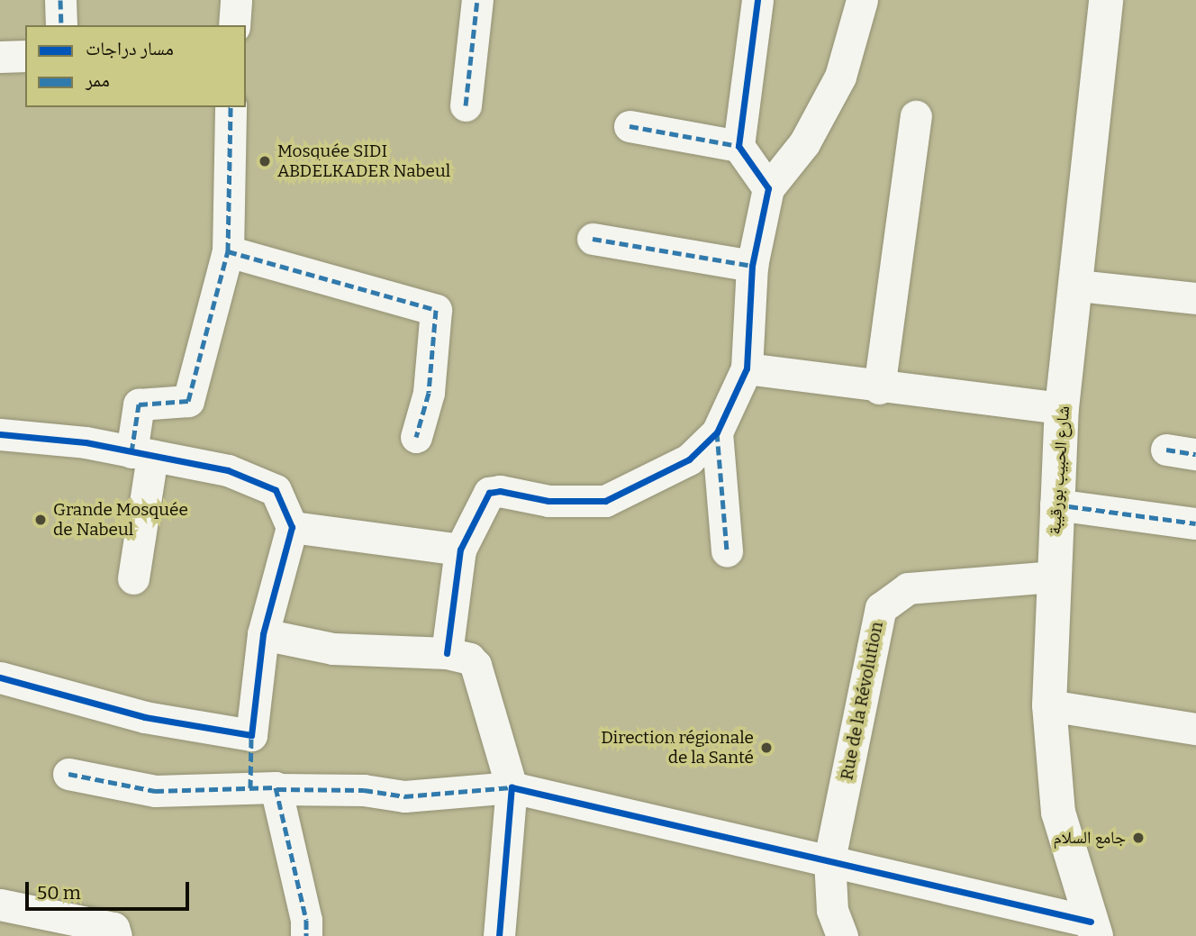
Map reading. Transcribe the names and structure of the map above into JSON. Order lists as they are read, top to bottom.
{
  "streets": {
    "main road": ["شارع الحبيب بورقيبة"],
    "street": ["Rue de la Révolution"]
  },
  "crossings": [
    ["شارع الحبيب بورقيبة", "Rue de la Révolution"]
  ],
  "places": [
    "Mosquée SIDI ABDELKADER Nabeul",
    "Grande Mosquée de Nabeul",
    "Direction régionale de la Santé",
    "جامع السلام"
  ],
  "legend": ["مسار دراجات", "ممر"],
  "scale_bar": "50 m"
}
